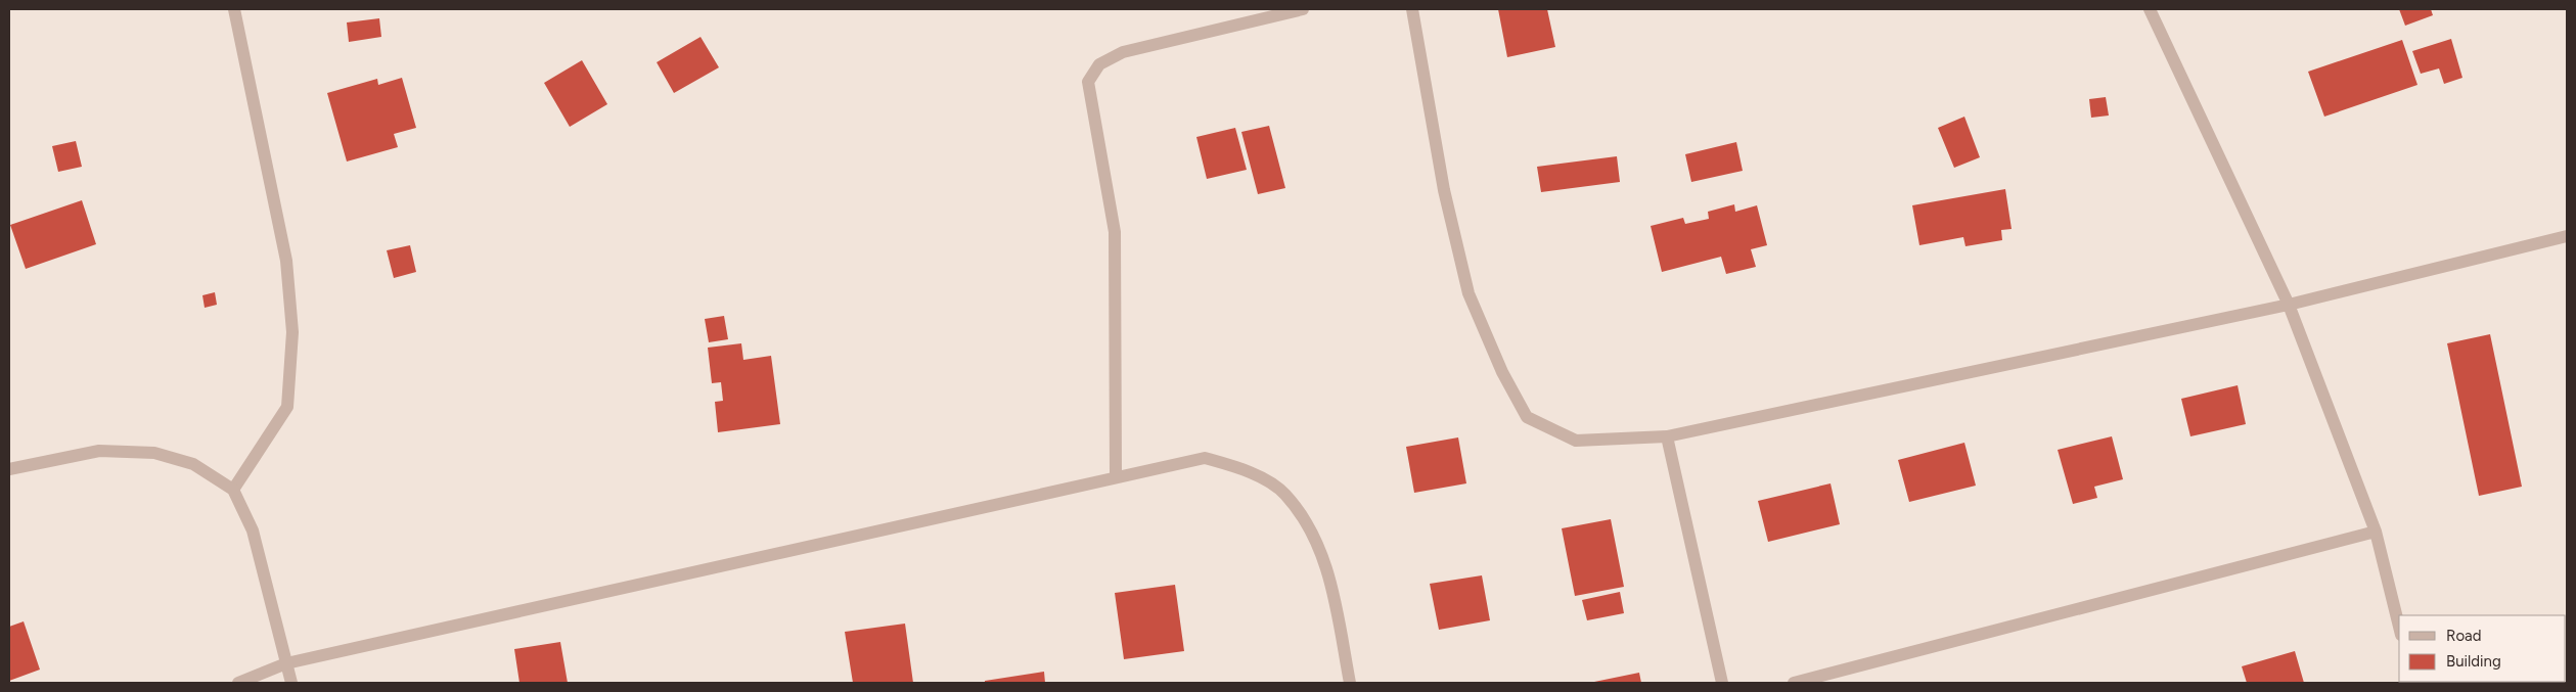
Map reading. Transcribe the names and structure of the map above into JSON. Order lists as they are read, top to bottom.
{
  "legend": ["Road", "Building"]
}
